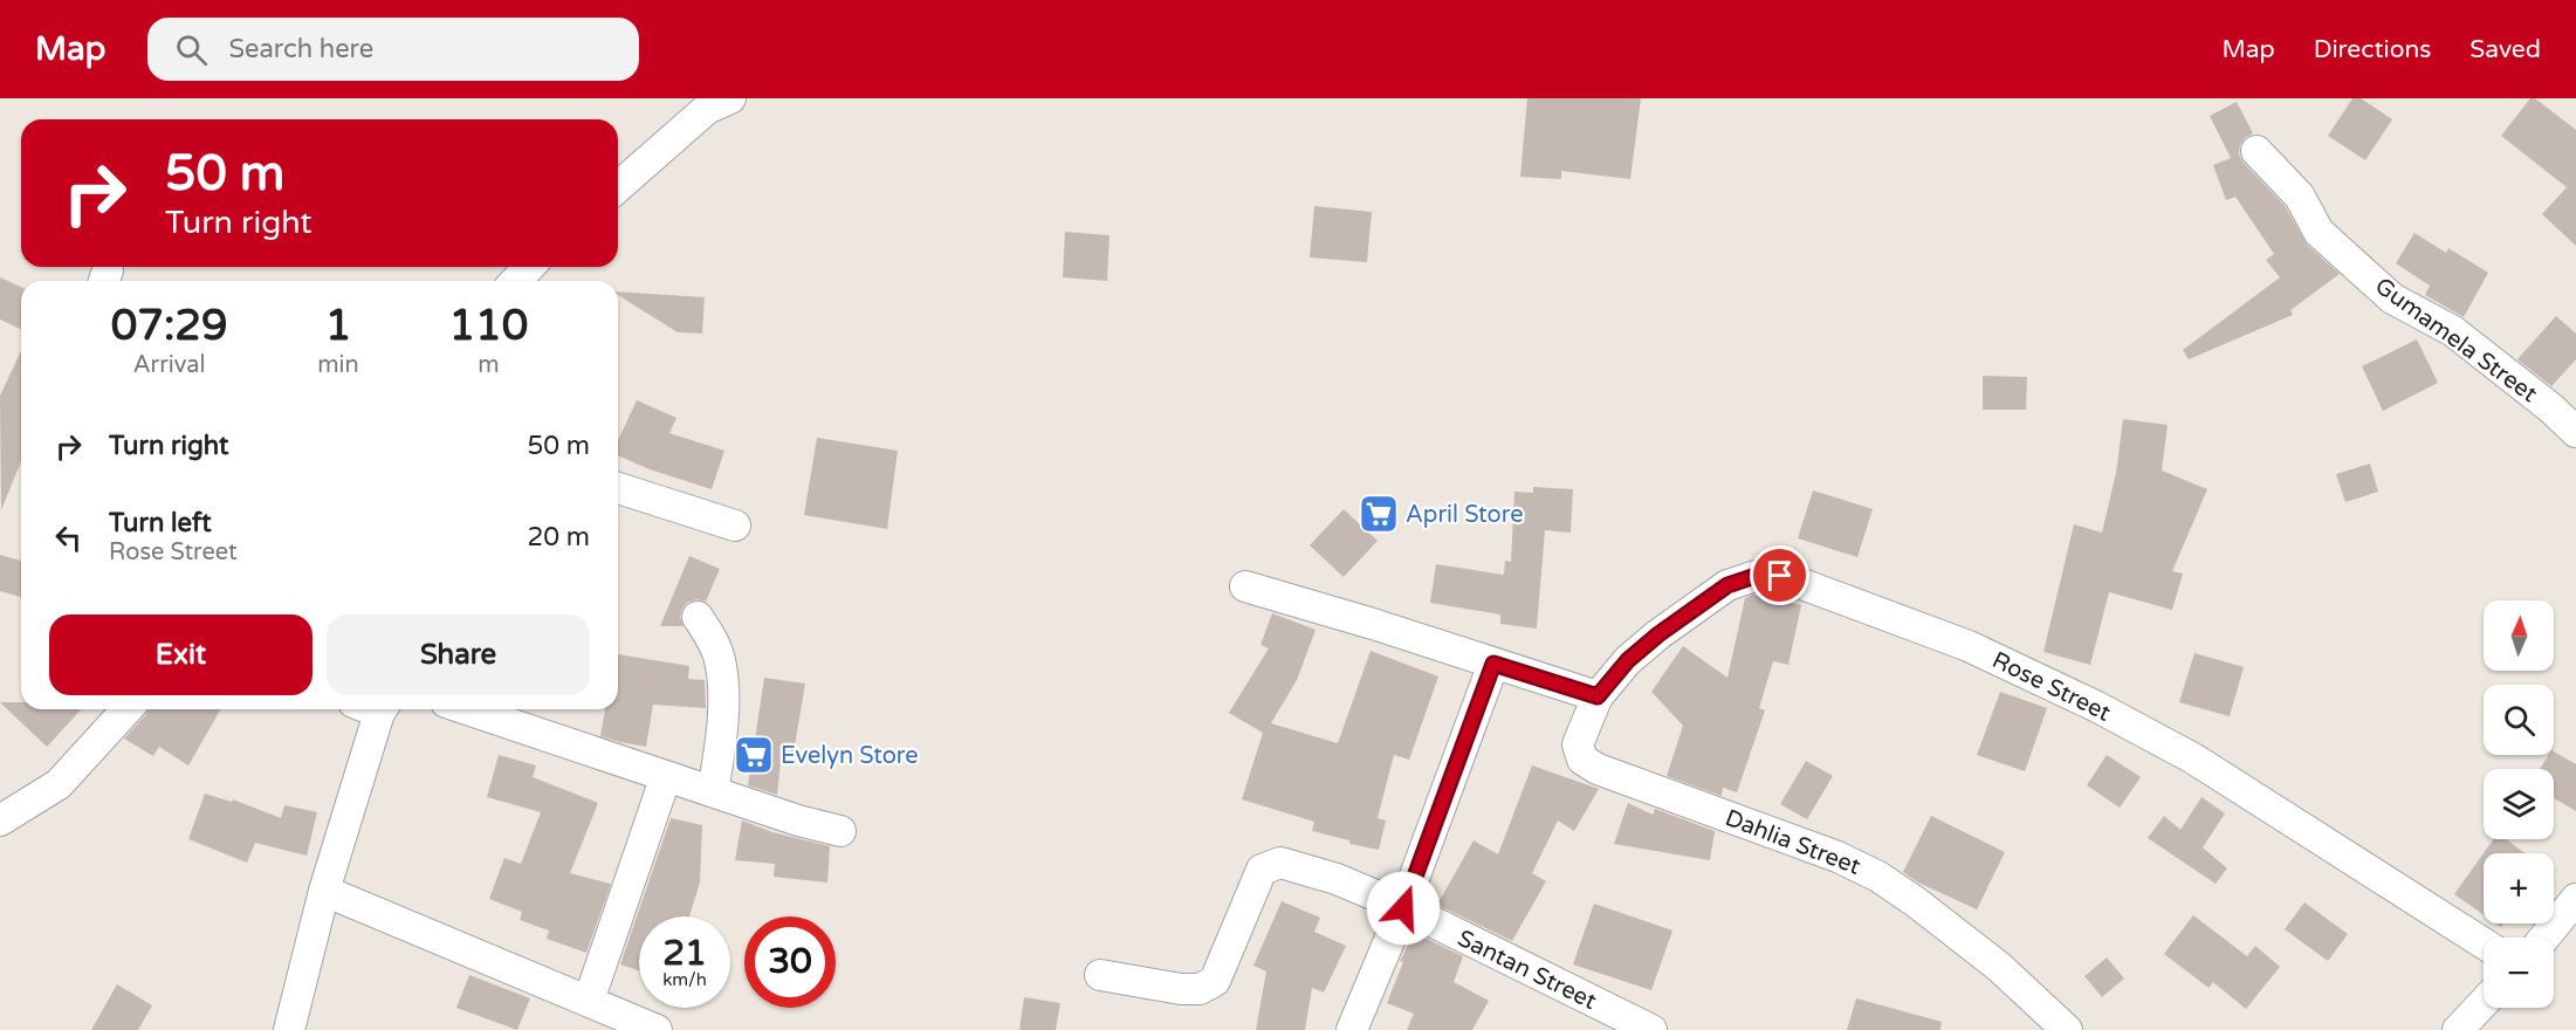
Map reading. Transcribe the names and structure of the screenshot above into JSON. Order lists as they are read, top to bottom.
{
  "streets": {
    "street": [
      "Gumamela Street",
      "Rose Street",
      "Dahlia Street",
      "Santan Street"
    ]
  },
  "crossings": [
    ["Rose Street", "Dahlia Street"]
  ],
  "places": {
    "supermarket": ["April Store", "Evelyn Store"]
  },
  "north": "top",
  "page": {
    "header": "Map",
    "search": "Search here",
    "nav": ["Map", "Directions", "Saved"],
    "turn": ["50 m", "Turn right"],
    "eta": [
      "07:29",
      "Arrival",
      "1",
      "min",
      "110",
      "m"
    ],
    "list": [
      {
        "name": "Turn right",
        "value": "50 m"
      },
      {
        "name": "Turn left",
        "note": "Rose Street",
        "value": "20 m"
      }
    ],
    "map_buttons": ["+", "−"],
    "buttons": ["Exit", "Share"],
    "speed": "21 km/h",
    "limit": "30"
  }
}
